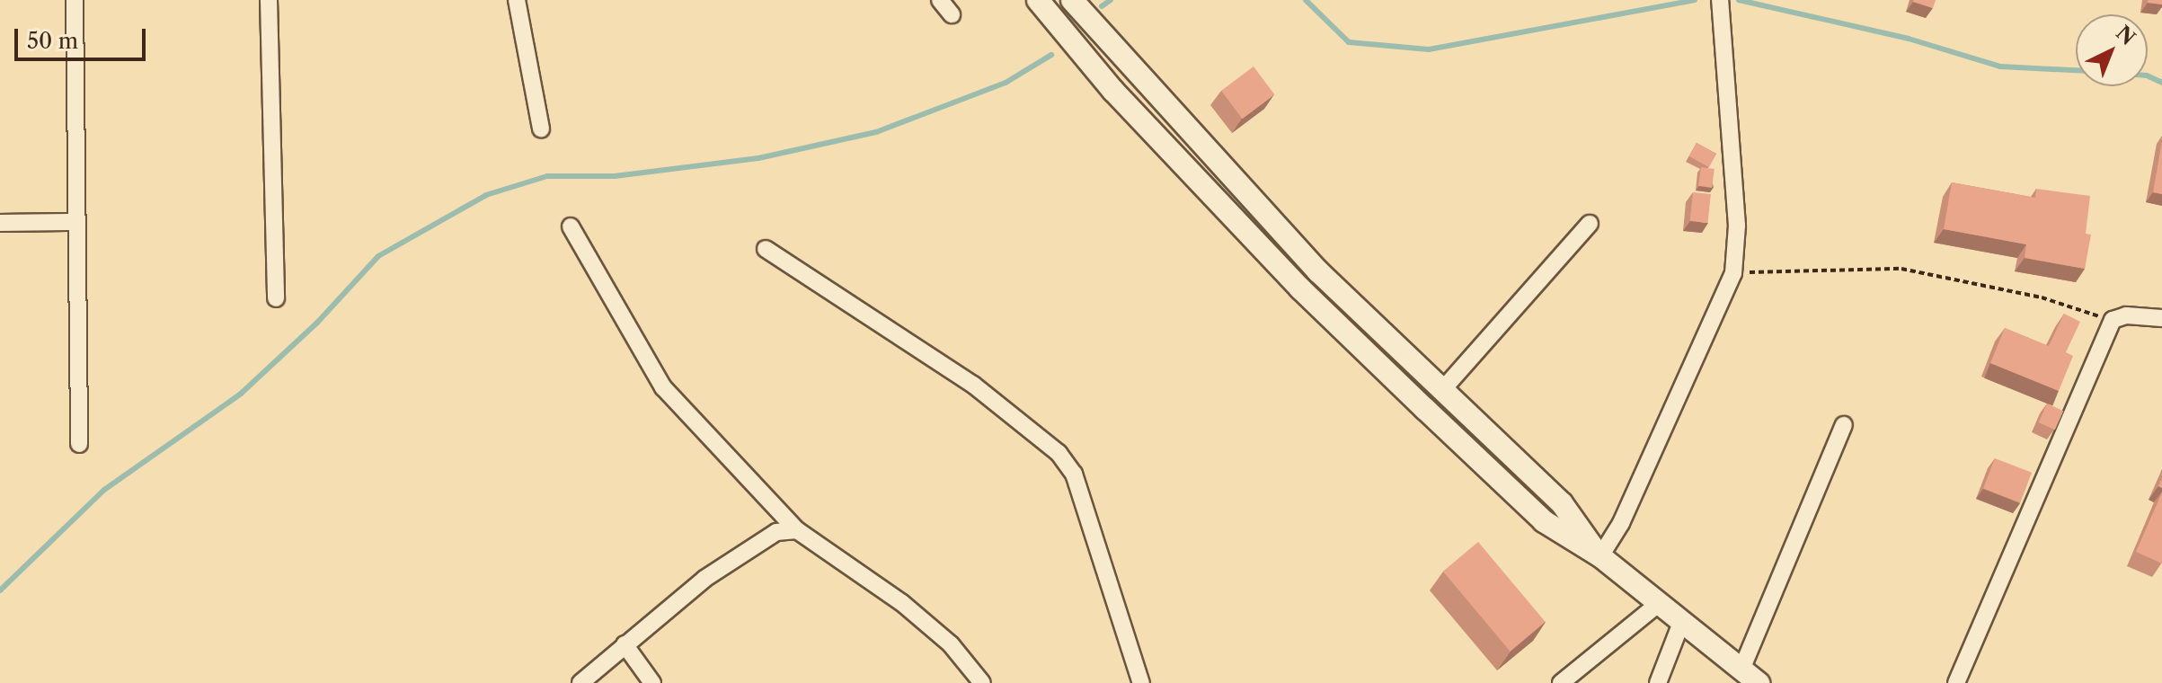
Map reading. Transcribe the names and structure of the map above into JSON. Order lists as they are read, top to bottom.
{
  "scale_bar": "50 m",
  "north": "top right"
}
